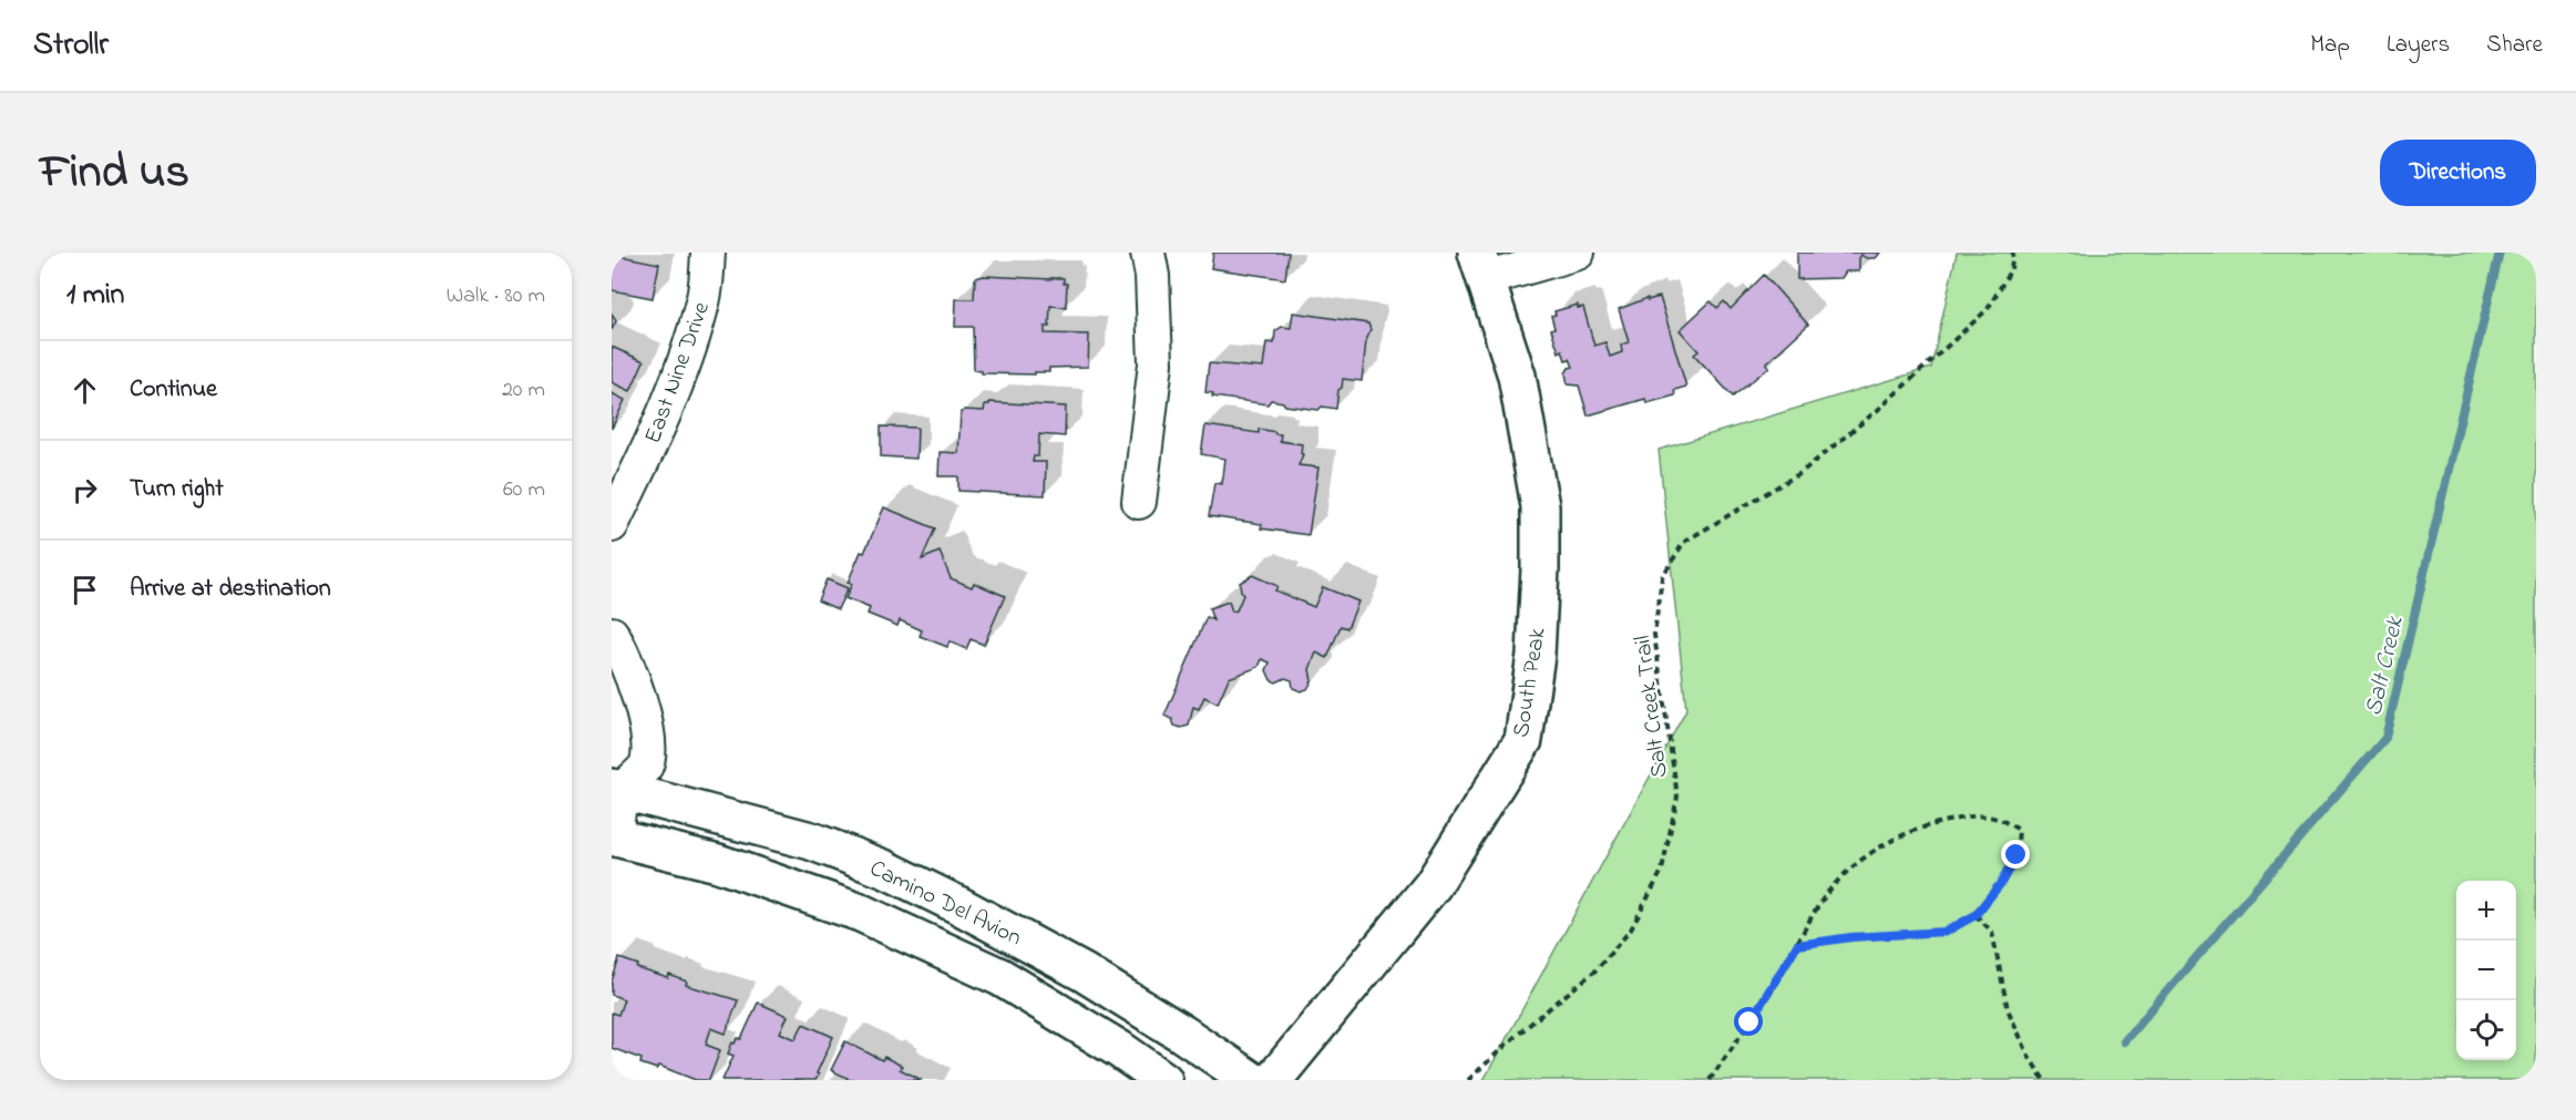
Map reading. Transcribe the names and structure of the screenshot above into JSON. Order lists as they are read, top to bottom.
{
  "streets": {
    "main road": ["South Peak", "Camino Del Avion"],
    "street": ["East Nine Drive"],
    "path": ["Salt Creek Trail"]
  },
  "water": ["Salt Creek"],
  "page": {
    "header": "Strollr",
    "nav": ["Map", "Layers", "Share"],
    "title": "Find us",
    "buttons": "Directions",
    "heading": ["1 min", "Walk · 80 m"],
    "list": [
      ["Continue", "20 m"],
      ["Turn right", "60 m"],
      "Arrive at destination"
    ],
    "map_buttons": ["+", "−"]
  }
}
